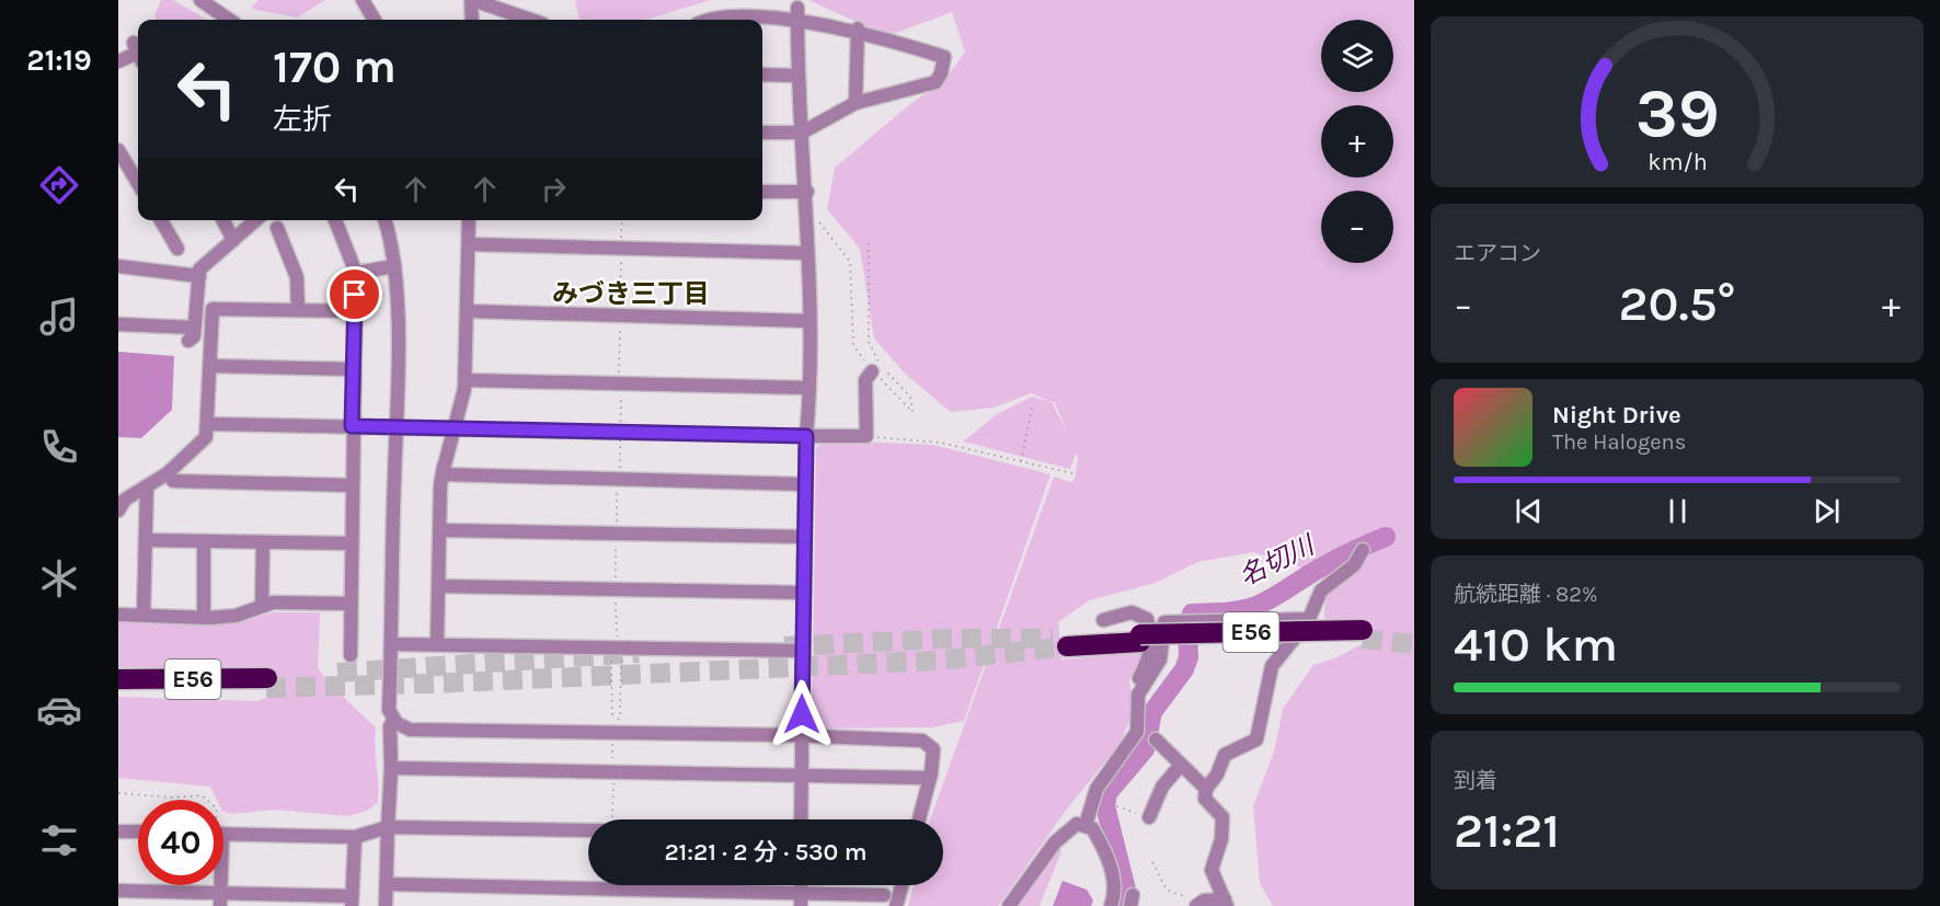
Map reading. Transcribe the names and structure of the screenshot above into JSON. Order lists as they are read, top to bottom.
{
  "streets": {
    "highway": ["E56"]
  },
  "districts": ["みづき三丁目"],
  "water": ["名切川"],
  "page": {
    "tabs": "21:19",
    "map_buttons": ["+", "−"],
    "turn": ["170 m", "左折"],
    "tile": [
      "エアコン",
      ["航続距離 · 82%", "410 km"],
      ["到着", "21:21"]
    ],
    "heat": ["−", "20.5°", "+"],
    "song": ["Night Drive", "The Halogens"],
    "limit": "40",
    "trip": "21:21 · 2 分 · 530 m",
    "gauge": ["39", "km/h"]
  }
}
